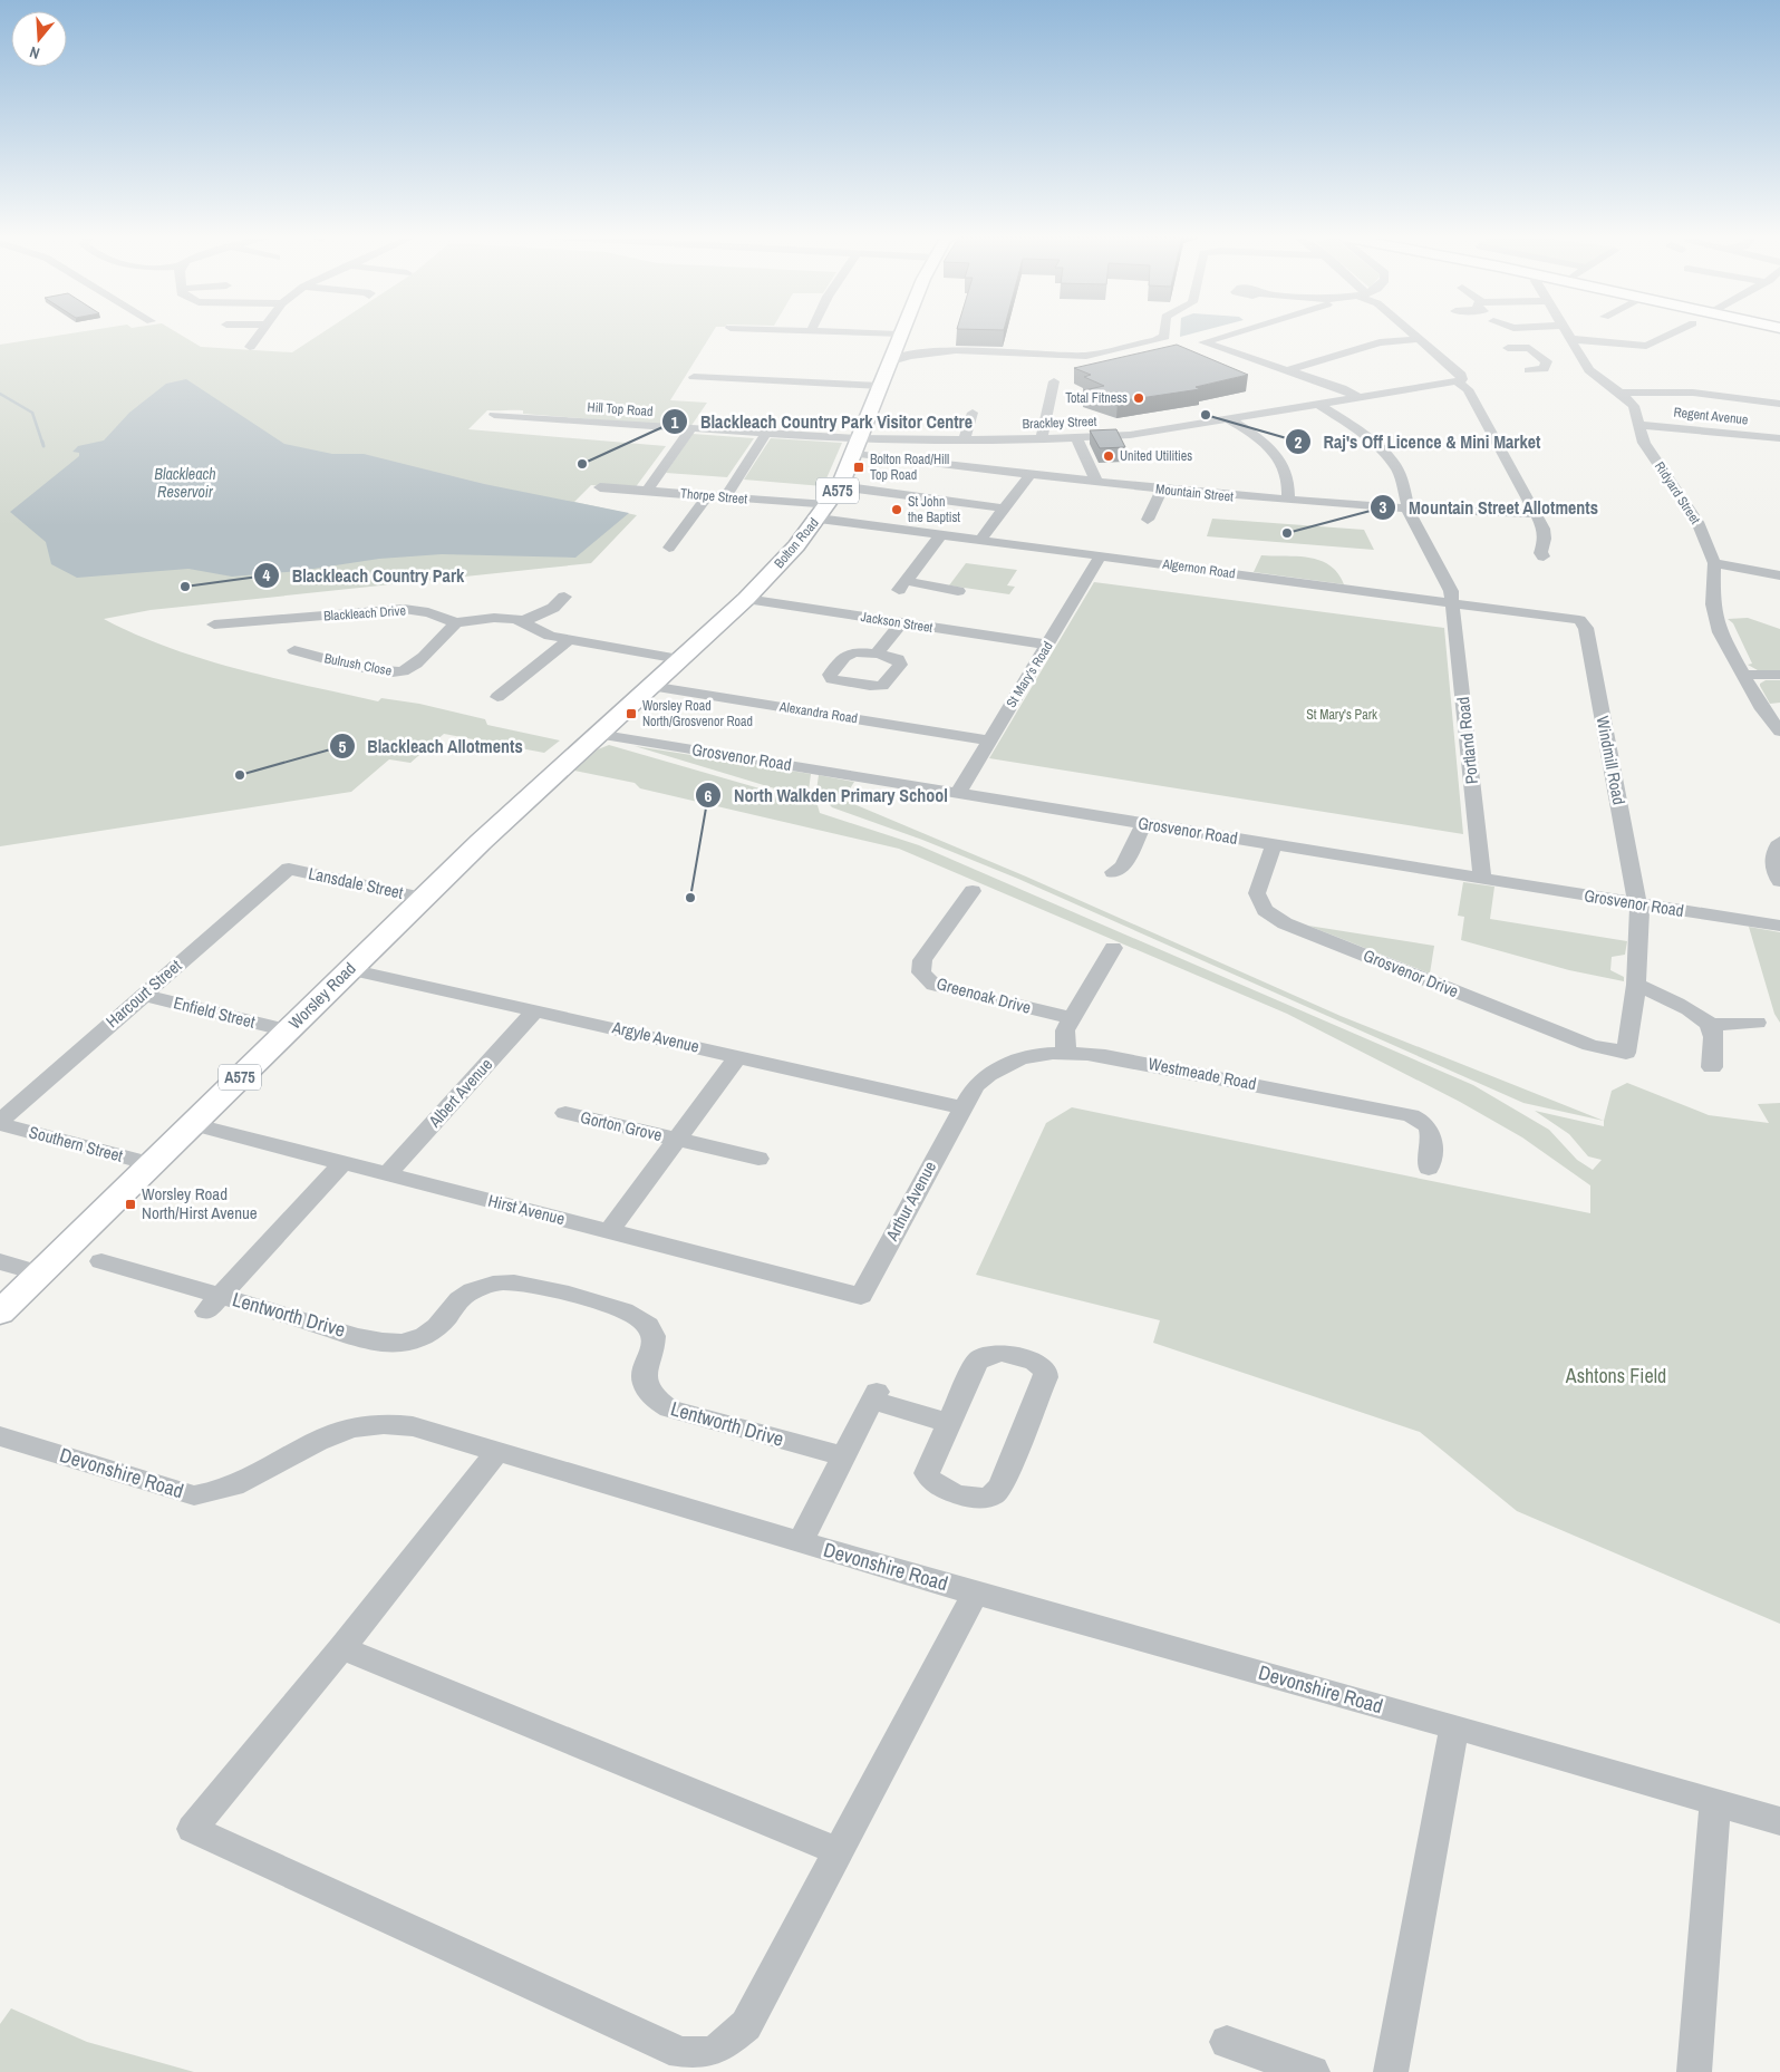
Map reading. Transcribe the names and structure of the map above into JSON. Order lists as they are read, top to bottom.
{
  "streets": {
    "main road": ["A575", "Bolton Road", "Worsley Road"],
    "street": [
      "Hill Top Road",
      "Regent Avenue",
      "Brackley Street",
      "Mountain Street",
      "Ridyard Street",
      "Thorpe Street",
      "Algernon Road",
      "Blackleach Drive",
      "Jackson Street",
      "Bulrush Close",
      "St Mary's Road",
      "Alexandra Road",
      "Portland Road",
      "Grosvenor Road",
      "Windmill Road",
      "Lansdale Street",
      "Grosvenor Drive",
      "Harcourt Street",
      "Greenoak Drive",
      "Enfield Street",
      "Argyle Avenue",
      "Westmeade Road",
      "Albert Avenue",
      "Gorton Grove",
      "Southern Street",
      "Arthur Avenue",
      "Hirst Avenue",
      "Lentworth Drive",
      "Devonshire Road"
    ]
  },
  "crossings": [
    ["Hill Top Road", "Brackley Street"],
    ["Hill Top Road", "Mountain Street"],
    ["Hill Top Road", "Bolton Road"],
    ["Regent Avenue", "Ridyard Street"],
    ["Brackley Street", "Mountain Street"],
    ["Brackley Street", "Bolton Road"],
    ["Brackley Street", "Portland Road"],
    ["Mountain Street", "Bolton Road"],
    ["Mountain Street", "Portland Road"],
    ["Thorpe Street", "Bolton Road"],
    ["Thorpe Street", "Algernon Road"],
    ["Bolton Road", "Algernon Road"],
    ["Bolton Road", "Blackleach Drive"],
    ["Bolton Road", "Jackson Street"],
    ["Bolton Road", "Alexandra Road"],
    ["Bolton Road", "Worsley Road"],
    ["Algernon Road", "St Mary's Road"],
    ["Algernon Road", "Portland Road"],
    ["Algernon Road", "Windmill Road"],
    ["Blackleach Drive", "Bulrush Close"],
    ["Jackson Street", "St Mary's Road"],
    ["St Mary's Road", "Alexandra Road"],
    ["St Mary's Road", "Grosvenor Road"],
    ["Alexandra Road", "Worsley Road"],
    ["Portland Road", "Grosvenor Road"],
    ["Grosvenor Road", "Windmill Road"],
    ["Grosvenor Road", "Grosvenor Drive"],
    ["Grosvenor Road", "Worsley Road"],
    ["Windmill Road", "Grosvenor Drive"],
    ["Lansdale Street", "Harcourt Street"],
    ["Lansdale Street", "Worsley Road"],
    ["Harcourt Street", "Enfield Street"],
    ["Harcourt Street", "Southern Street"],
    ["Worsley Road", "Enfield Street"],
    ["Worsley Road", "Argyle Avenue"],
    ["Worsley Road", "Southern Street"],
    ["Worsley Road", "Hirst Avenue"],
    ["Argyle Avenue", "Westmeade Road"],
    ["Argyle Avenue", "Albert Avenue"],
    ["Argyle Avenue", "Gorton Grove"],
    ["Argyle Avenue", "Arthur Avenue"],
    ["Westmeade Road", "Arthur Avenue"],
    ["Albert Avenue", "Hirst Avenue"],
    ["Gorton Grove", "Hirst Avenue"],
    ["Arthur Avenue", "Hirst Avenue"],
    ["Hirst Avenue", "Lentworth Drive"]
  ],
  "water": ["Blackleach Reservoir"],
  "parks": ["St Mary's Park", "Ashtons Field"],
  "places": {
    "other": [
      "Total Fitness",
      "Raj's Off Licence & Mini Market",
      "United Utilities",
      "Blackleach Country Park Visitor Centre",
      "St John the Baptist",
      "Mountain Street Allotments",
      "Blackleach Country Park",
      "Blackleach Allotments",
      "North Walkden Primary School"
    ],
    "transit": ["Bolton Road/Hill Top Road", "Worsley Road North/Grosvenor Road", "Worsley Road North/Hirst Avenue"]
  },
  "north": "bottom"
}
